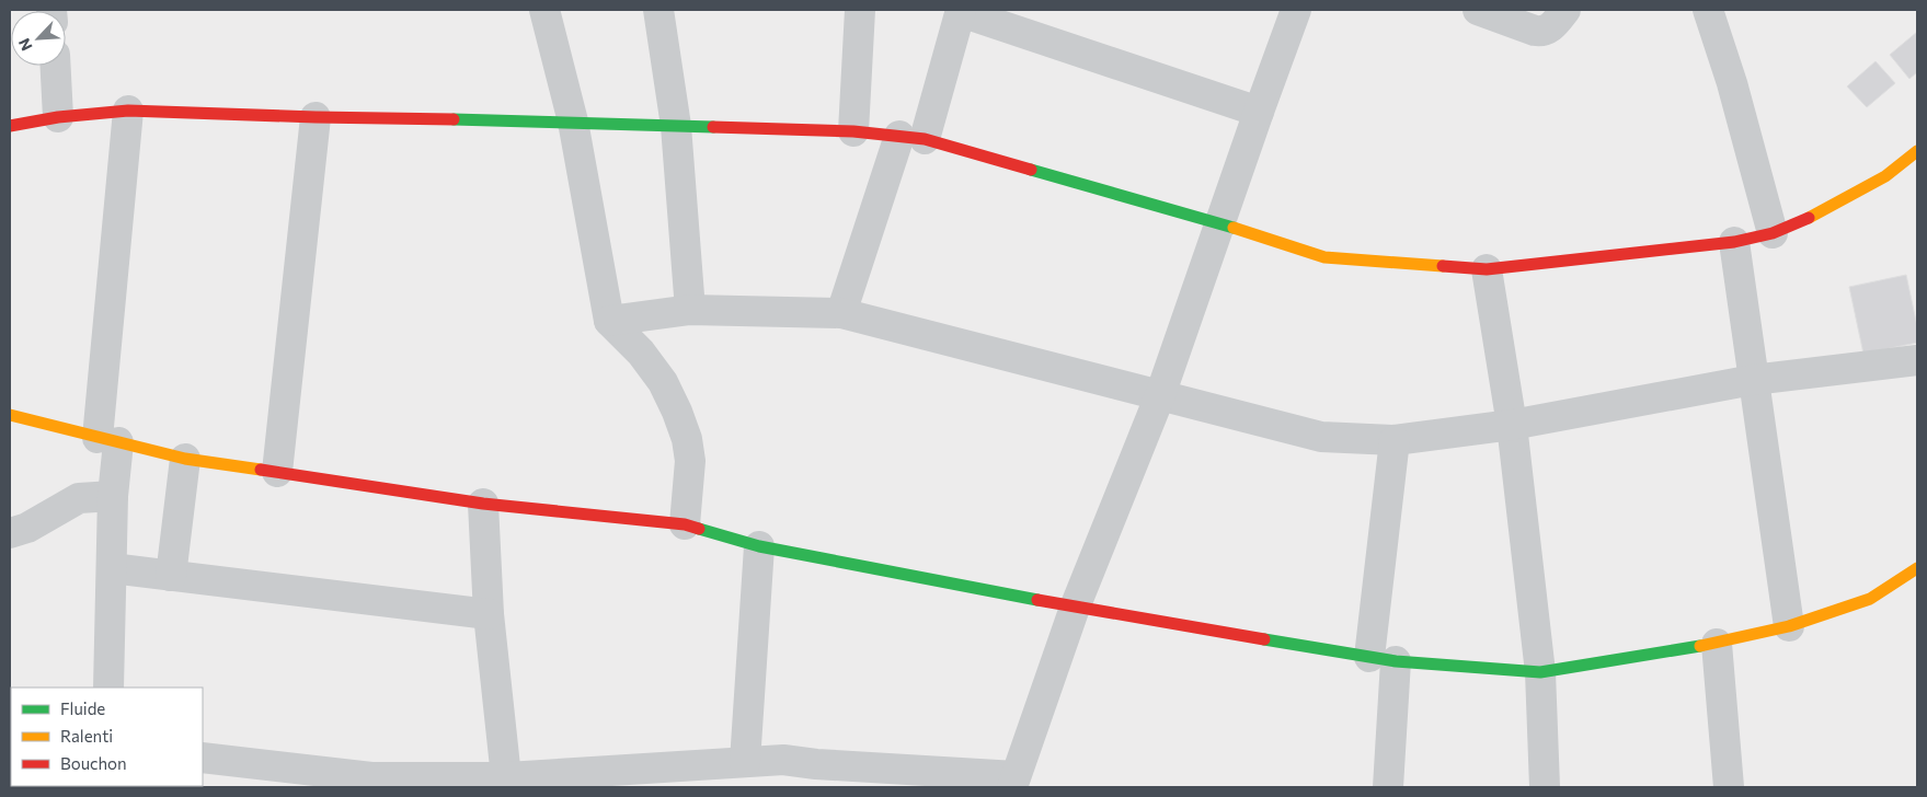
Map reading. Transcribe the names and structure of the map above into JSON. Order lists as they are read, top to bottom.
{
  "legend": ["Fluide", "Ralenti", "Bouchon"],
  "north": "bottom left"
}
